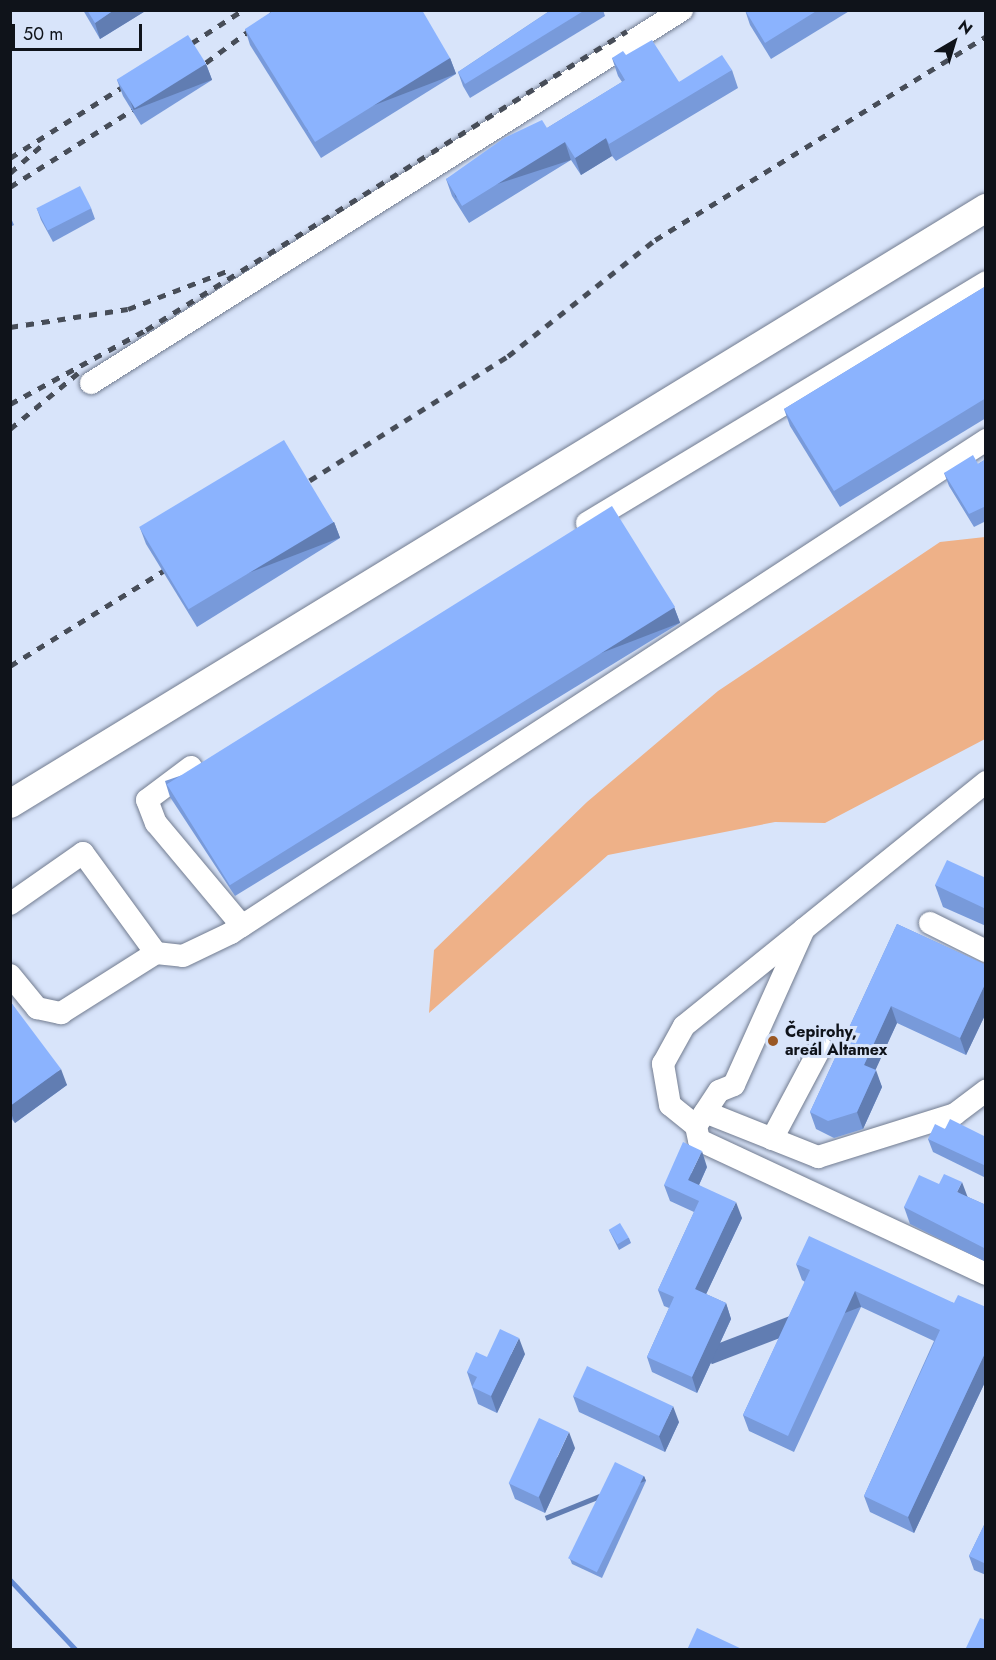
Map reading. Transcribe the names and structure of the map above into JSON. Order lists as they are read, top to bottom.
{
  "places": ["Čepirohy, areál Altamex"],
  "scale_bar": "50 m",
  "north": "top right"
}
